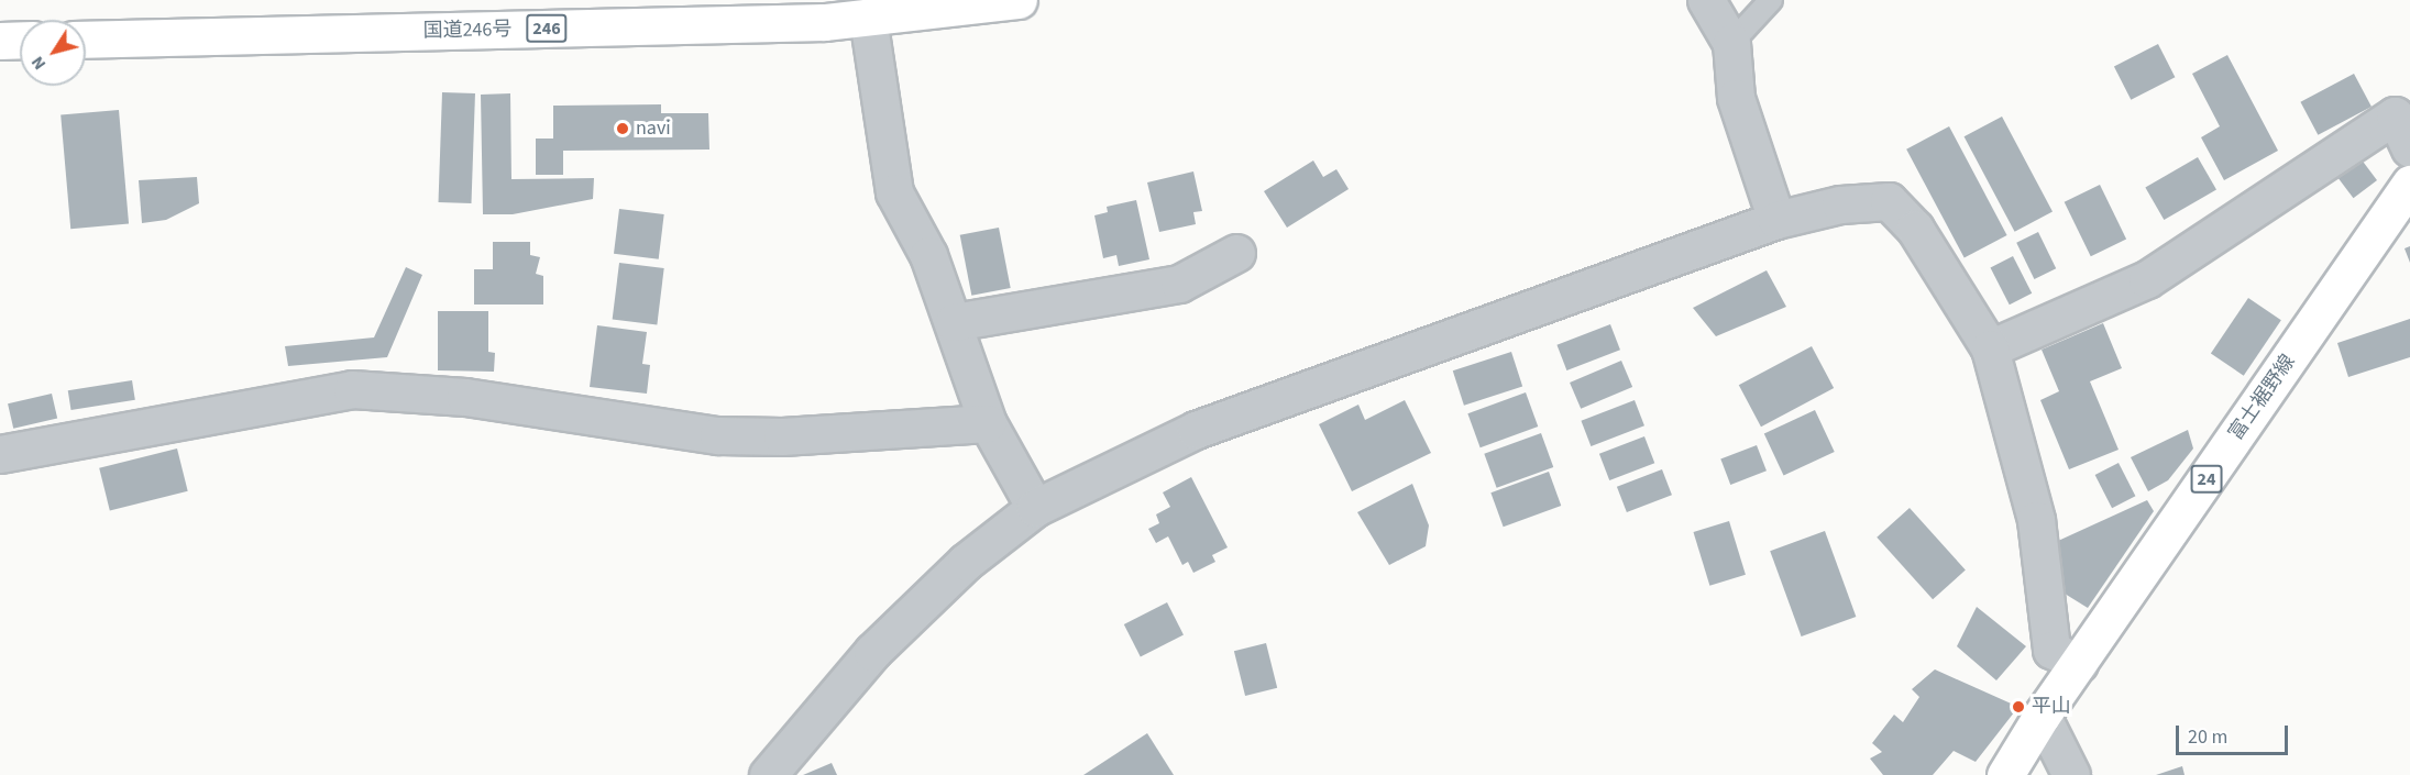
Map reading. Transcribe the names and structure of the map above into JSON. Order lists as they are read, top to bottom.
{
  "streets": {
    "main road": [
      "246",
      "国道246号",
      "富士裾野線",
      "24"
    ]
  },
  "places": ["navi", "平山"],
  "scale_bar": "20 m",
  "north": "bottom left"
}
